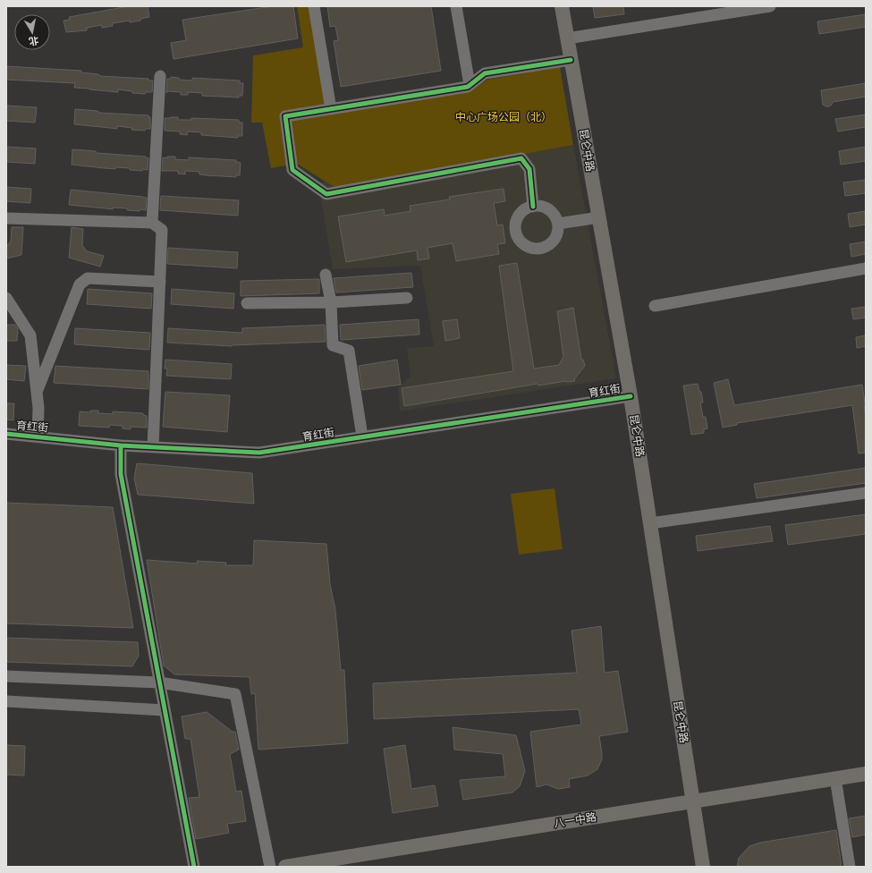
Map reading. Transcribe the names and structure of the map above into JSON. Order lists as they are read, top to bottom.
{
  "streets": {
    "main road": ["昆仑中路", "八一中路"],
    "street": ["育红街"]
  },
  "crossings": [
    ["昆仑中路", "育红街"],
    ["昆仑中路", "八一中路"]
  ],
  "parks": ["中心广场公园（北）"],
  "north": "bottom"
}
